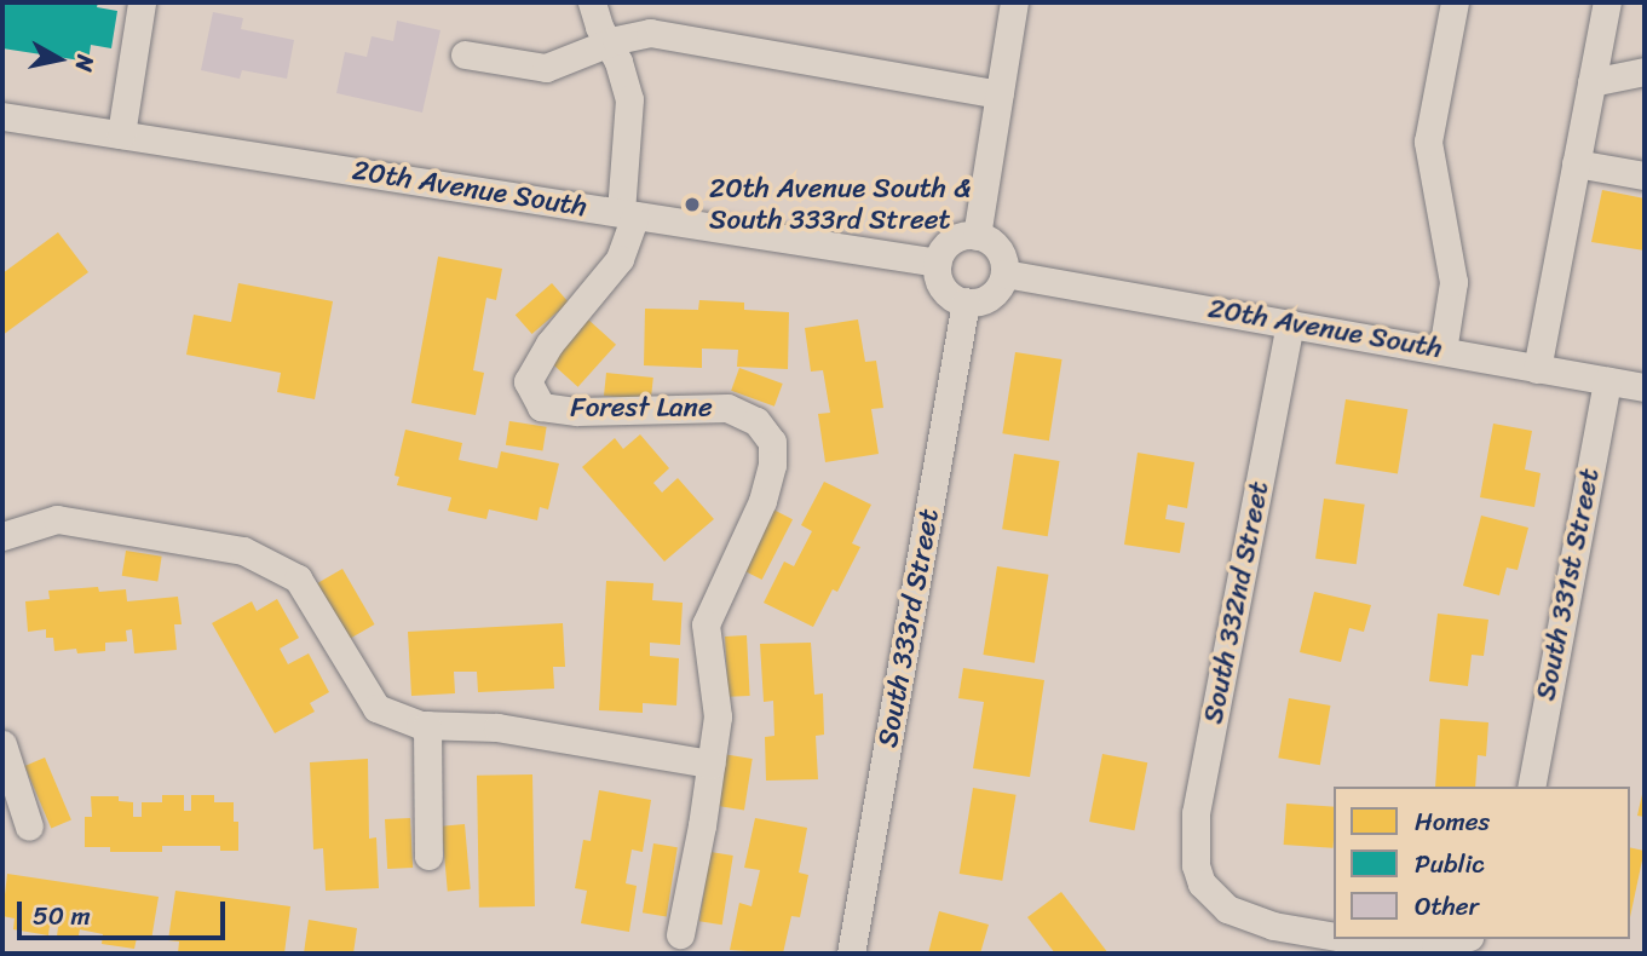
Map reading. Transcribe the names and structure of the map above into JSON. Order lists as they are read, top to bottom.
{
  "streets": {
    "street": [
      "20th Avenue South",
      "Forest Lane",
      "South 331st Street",
      "South 332nd Street",
      "South 333rd Street"
    ]
  },
  "crossings": [
    ["20th Avenue South", "Forest Lane"],
    ["20th Avenue South", "South 331st Street"],
    ["20th Avenue South", "South 332nd Street"],
    ["20th Avenue South", "South 333rd Street"]
  ],
  "places": ["20th Avenue South & South 333rd Street"],
  "legend": ["Homes", "Public", "Other"],
  "scale_bar": "50 m",
  "north": "right"
}
